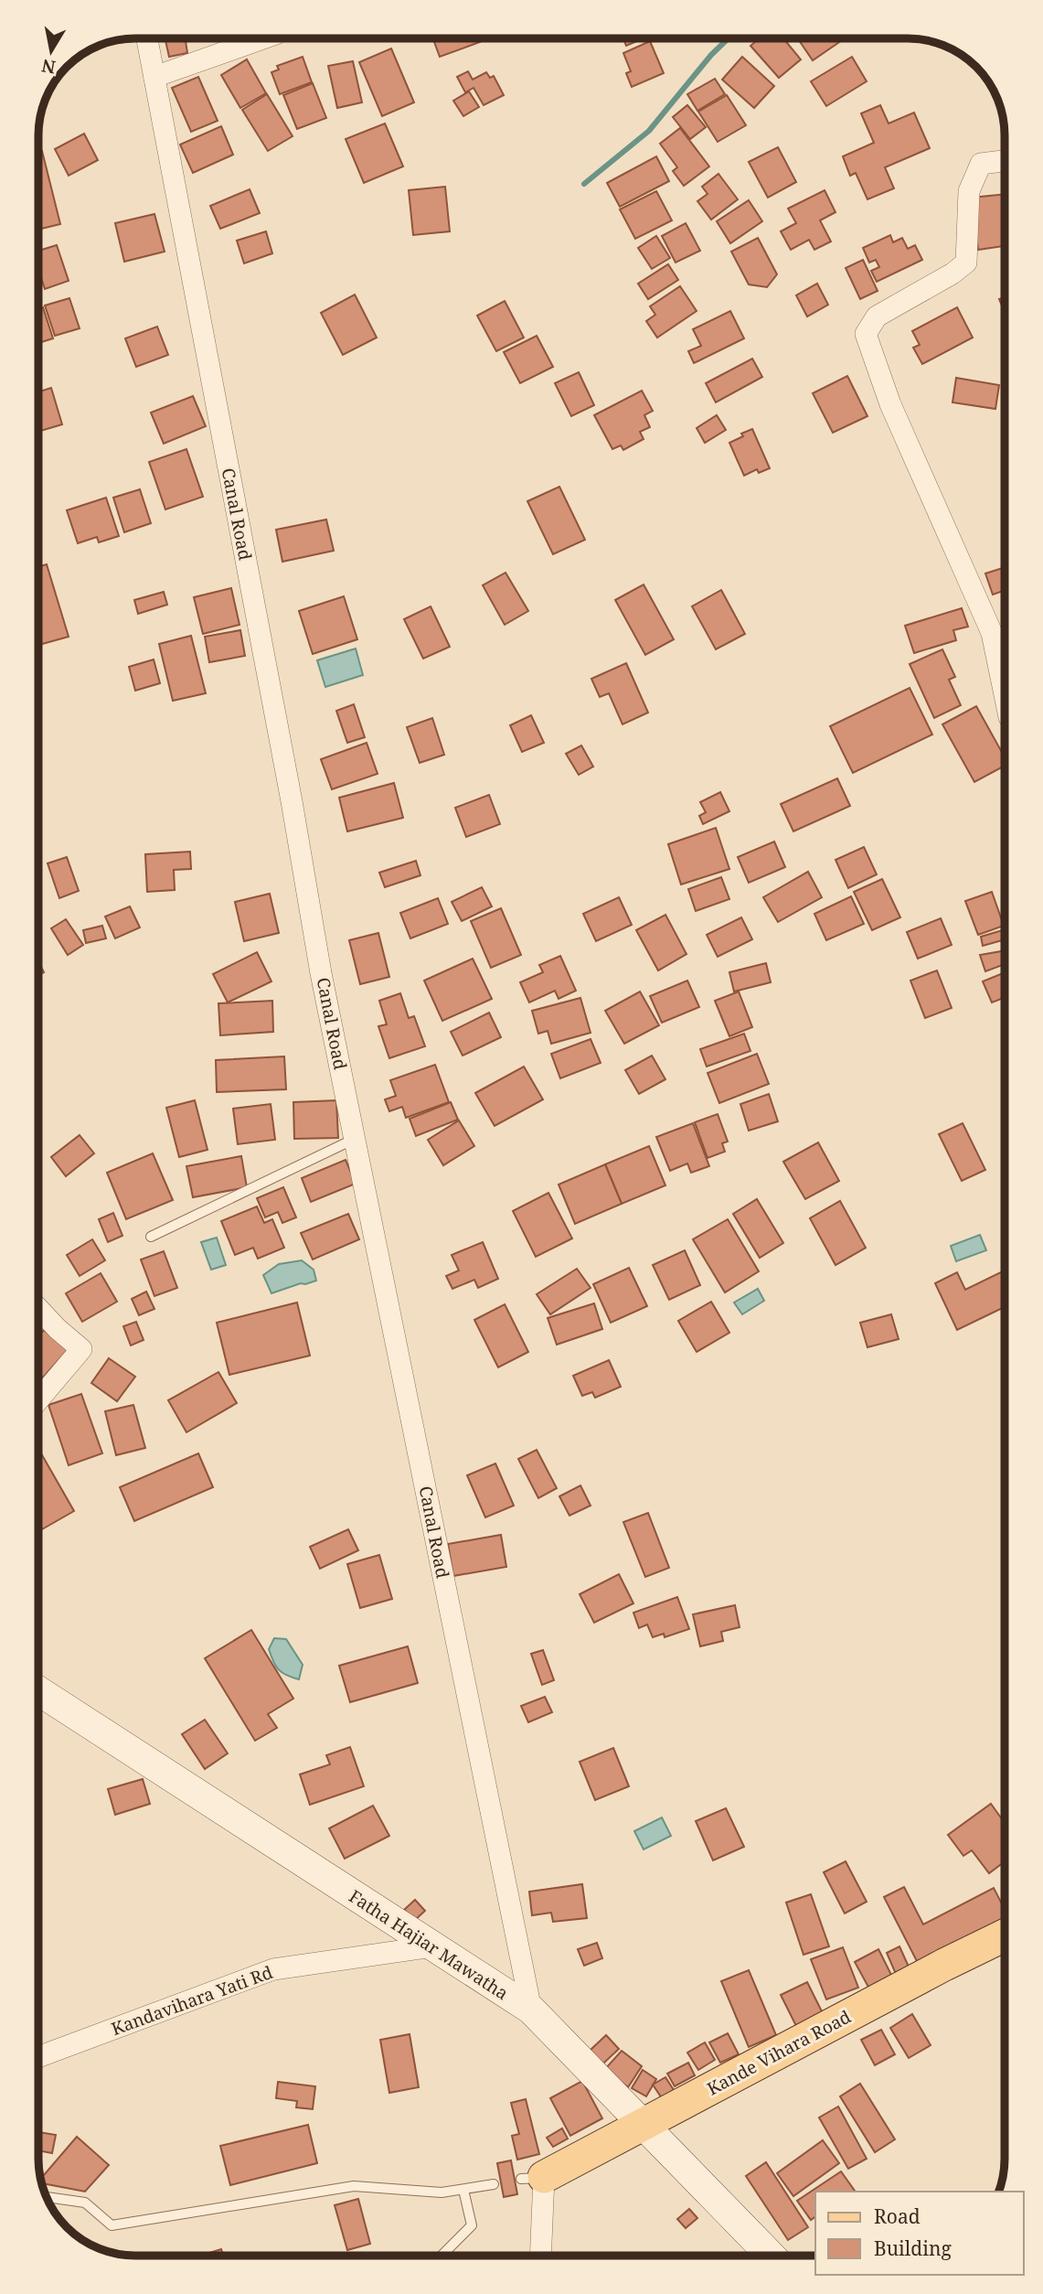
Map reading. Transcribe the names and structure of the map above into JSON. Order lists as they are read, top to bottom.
{
  "streets": {
    "main road": ["Kande Vihara Road"],
    "street": ["Canal Road", "Fatha Hajiar Mawatha", "Kandavihara Yati Rd"]
  },
  "crossings": [
    ["Canal Road", "Fatha Hajiar Mawatha"],
    ["Fatha Hajiar Mawatha", "Kandavihara Yati Rd"],
    ["Fatha Hajiar Mawatha", "Kande Vihara Road"]
  ],
  "legend": ["Road", "Building"],
  "north": "bottom"
}
